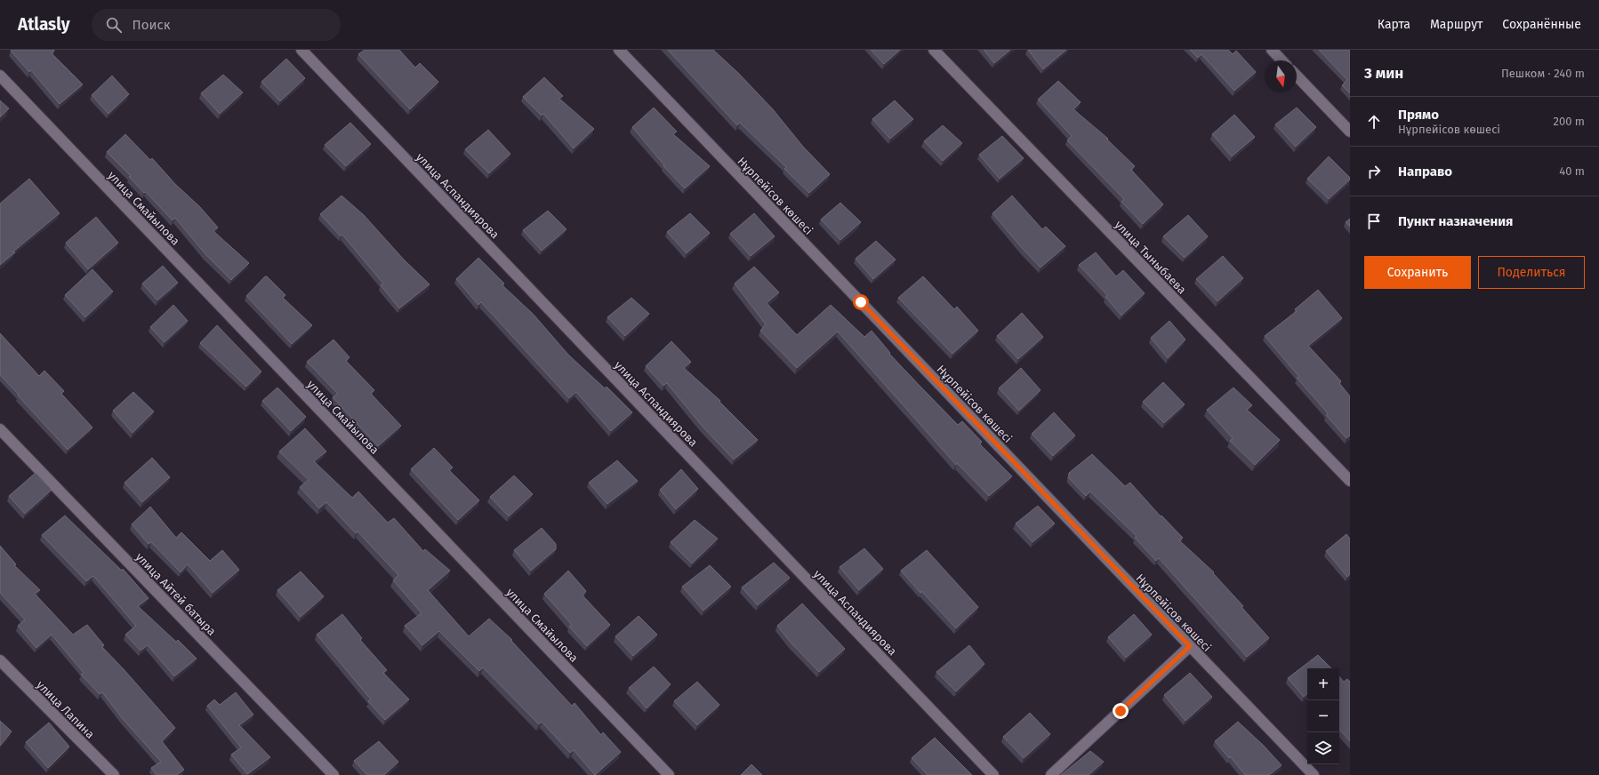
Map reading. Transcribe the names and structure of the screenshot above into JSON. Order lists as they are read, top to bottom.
{
  "streets": {
    "street": [
      "улица Аспандиярова",
      "Нұрпейісов көшесі",
      "улица Смайылова",
      "улица Тыныбаева",
      "улица Айтей батыра",
      "улица Лапина"
    ]
  },
  "north": "bottom",
  "page": {
    "header": "Atlasly",
    "search": "Поиск",
    "nav": ["Карта", "Маршрут", "Сохранённые"],
    "heading": ["3 мин", "Пешком · 240 m"],
    "list": [
      ["Прямо", "Нұрпейісов көшесі", "200 m"],
      ["Направо", "40 m"],
      "Пункт назначения"
    ],
    "buttons": ["Сохранить", "Поделиться"],
    "map_buttons": ["+", "−"]
  }
}
